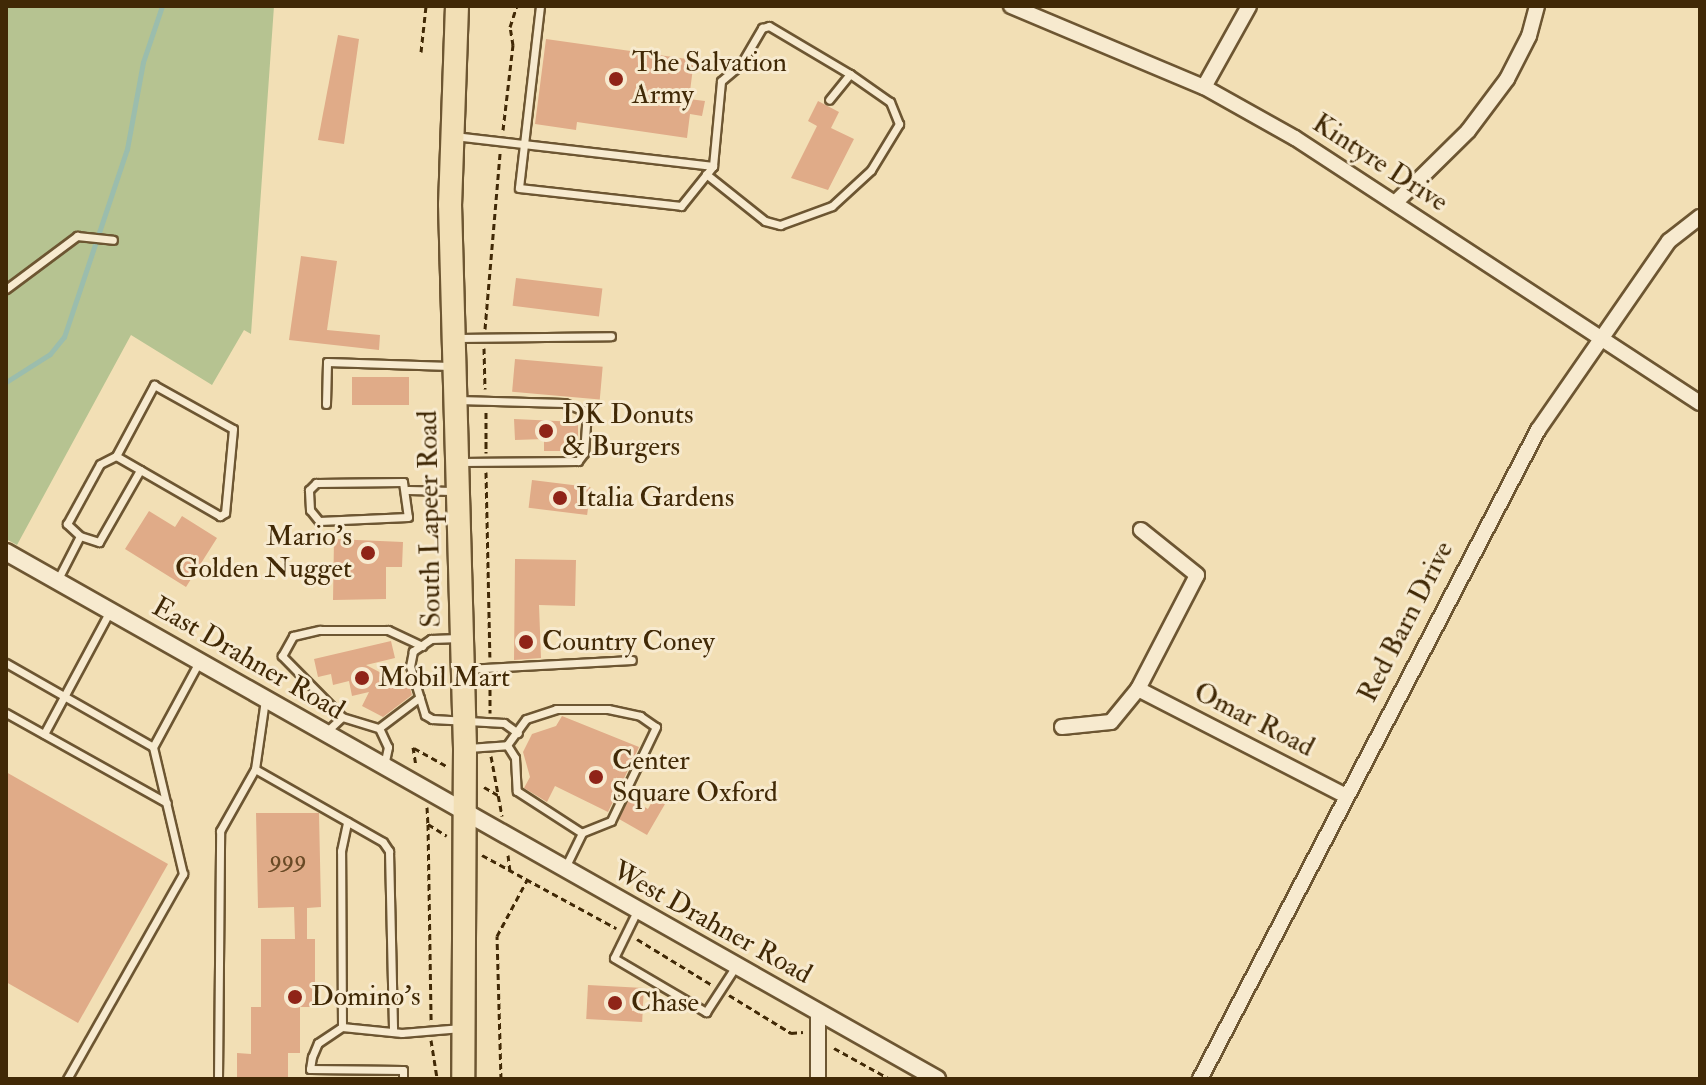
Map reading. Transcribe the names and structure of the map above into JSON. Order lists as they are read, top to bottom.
{
  "streets": {
    "main road": ["South Lapeer Road"],
    "street": [
      "Kintyre Drive",
      "Red Barn Drive",
      "East Drahner Road",
      "Omar Road",
      "West Drahner Road"
    ]
  },
  "crossings": [
    ["Kintyre Drive", "Red Barn Drive"],
    ["South Lapeer Road", "East Drahner Road"],
    ["South Lapeer Road", "West Drahner Road"],
    ["Red Barn Drive", "Omar Road"],
    ["East Drahner Road", "West Drahner Road"]
  ],
  "places": [
    "The Salvation Army",
    "DK Donuts & Burgers",
    "Italia Gardens",
    "Mario's Golden Nugget",
    "Country Coney",
    "Mobil Mart",
    "Center Square Oxford",
    "Domino's",
    "Chase"
  ],
  "house_numbers": ["999"]
}
